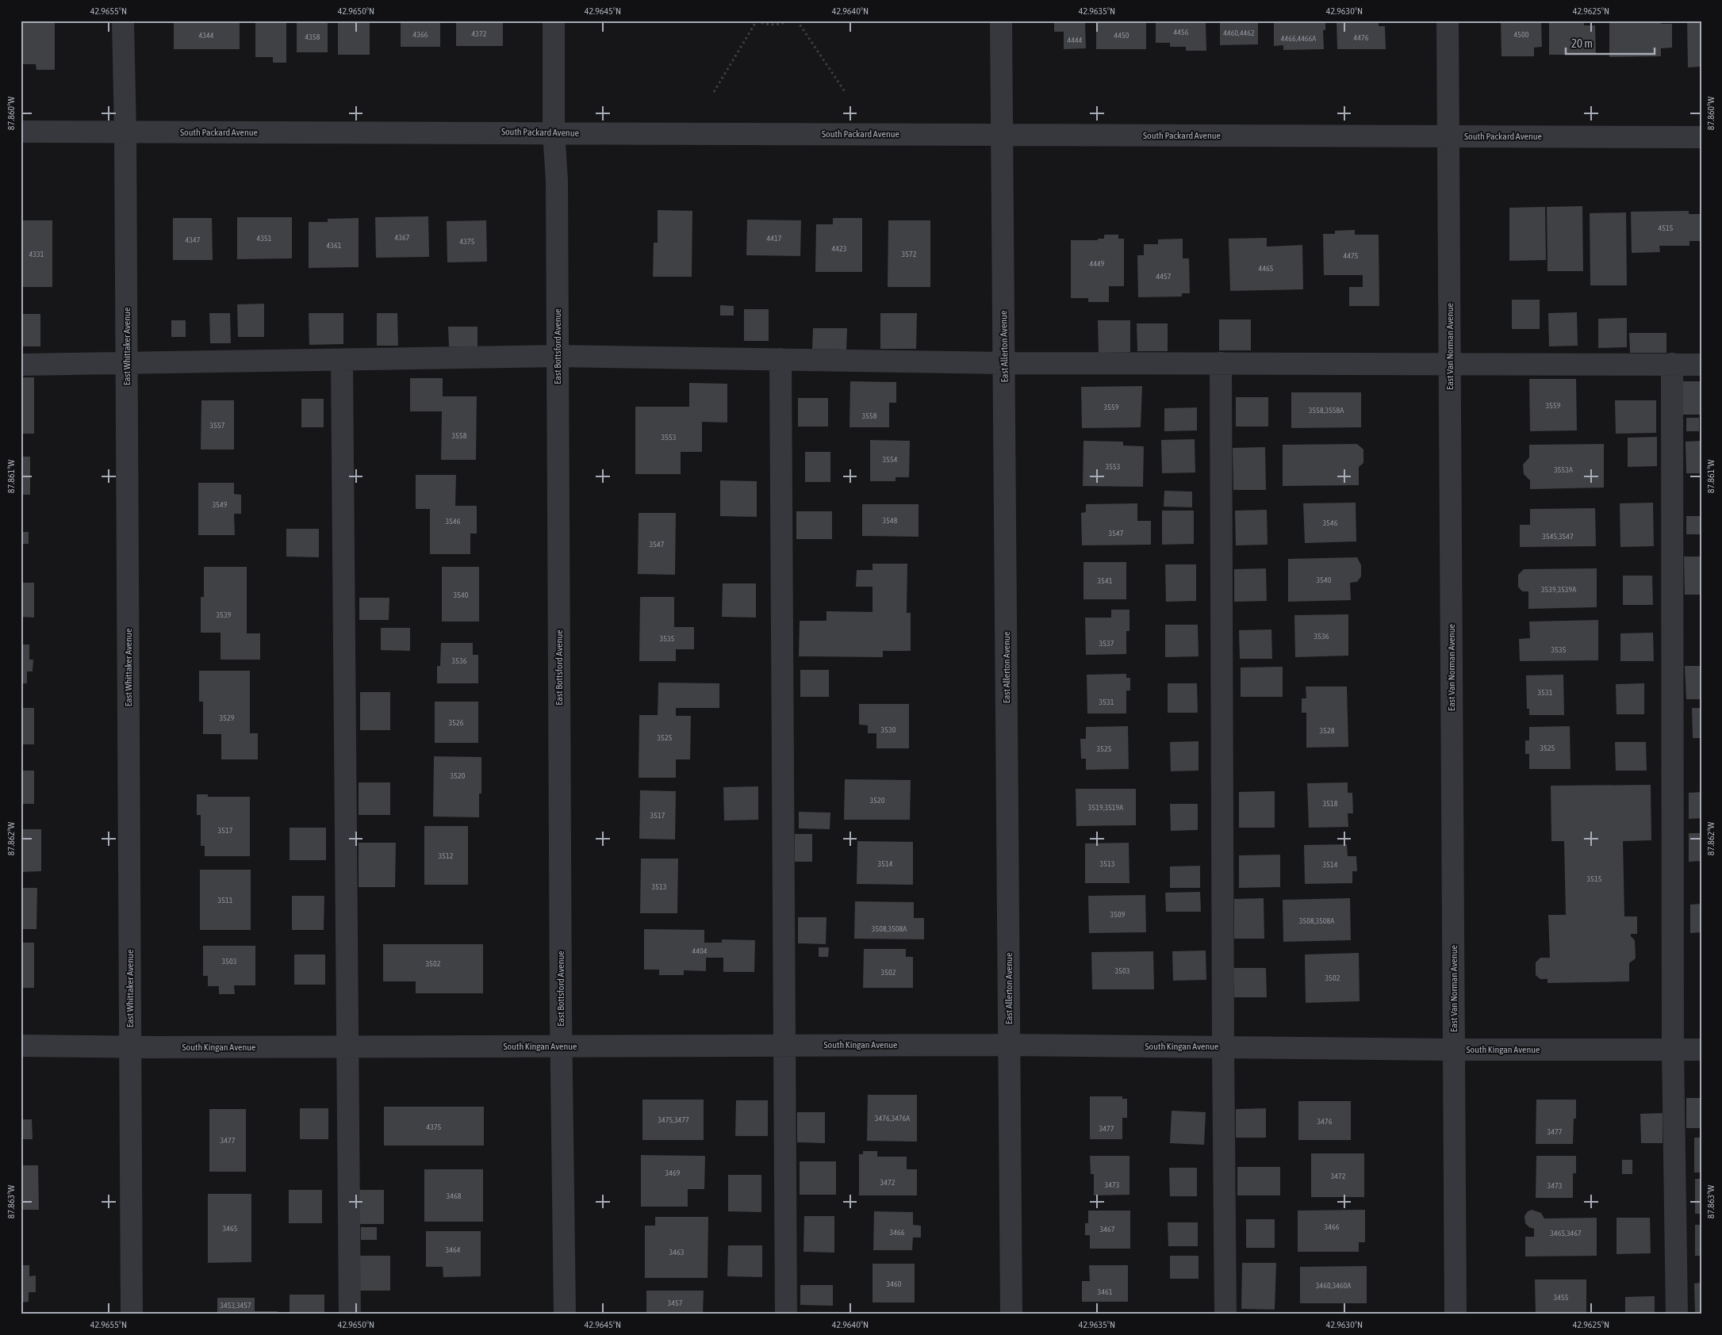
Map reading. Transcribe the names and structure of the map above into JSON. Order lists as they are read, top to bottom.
{
  "streets": {
    "street": [
      "South Packard Avenue",
      "East Whittaker Avenue",
      "East Bottsford Avenue",
      "East Allerton Avenue",
      "East Van Norman Avenue",
      "South Kingan Avenue"
    ]
  },
  "crossings": [
    ["South Packard Avenue", "East Whittaker Avenue"],
    ["South Packard Avenue", "East Bottsford Avenue"],
    ["South Packard Avenue", "East Allerton Avenue"],
    ["South Packard Avenue", "East Van Norman Avenue"],
    ["East Whittaker Avenue", "South Kingan Avenue"],
    ["East Bottsford Avenue", "South Kingan Avenue"],
    ["East Allerton Avenue", "South Kingan Avenue"],
    ["East Van Norman Avenue", "South Kingan Avenue"]
  ],
  "house_numbers": [
    "4456",
    "4460,4462",
    "4372",
    "4366",
    "4500",
    "4344",
    "4450",
    "4358",
    "4476",
    "4466,4466A",
    "4444",
    "4515",
    "4367",
    "4351",
    "4417",
    "4347",
    "4375",
    "4361",
    "4423",
    "4331",
    "3572",
    "4475",
    "4449",
    "4465",
    "4457",
    "3559",
    "3559",
    "3558,3558A",
    "3558",
    "3557",
    "3558",
    "3553",
    "3554",
    "3553",
    "3553A",
    "3549",
    "3548",
    "3546",
    "3546",
    "3547",
    "3545,3547",
    "3547",
    "3540",
    "3541",
    "3539,3539A",
    "3540",
    "3539",
    "3536",
    "3535",
    "3537",
    "3535",
    "3536",
    "3531",
    "3531",
    "3529",
    "3526",
    "3530",
    "3528",
    "3525",
    "3525",
    "3525",
    "3520",
    "3520",
    "3518",
    "3519,3519A",
    "3517",
    "3517",
    "3512",
    "3514",
    "3513",
    "3514",
    "3515",
    "3513",
    "3511",
    "3509",
    "3508,3508A",
    "3508,3508A",
    "4404",
    "3503",
    "3502",
    "3503",
    "3502",
    "3502",
    "3476,3476A",
    "3475,3477",
    "3476",
    "4375",
    "3477",
    "3477",
    "3477",
    "3469",
    "3472",
    "3472",
    "3473",
    "3473",
    "3468",
    "3466",
    "3465",
    "3467",
    "3466",
    "3465,3467",
    "3464",
    "3463",
    "3460",
    "3460,3460A",
    "3461",
    "3455",
    "3457",
    "3453,3457"
  ],
  "scale_bar": "20 m",
  "coordinates": [
    "42.9655°N",
    "42.9650°N",
    "42.9645°N",
    "42.9640°N",
    "42.9635°N",
    "42.9630°N",
    "42.9625°N",
    "87.860°W",
    "87.861°W",
    "87.862°W",
    "87.863°W"
  ]
}
